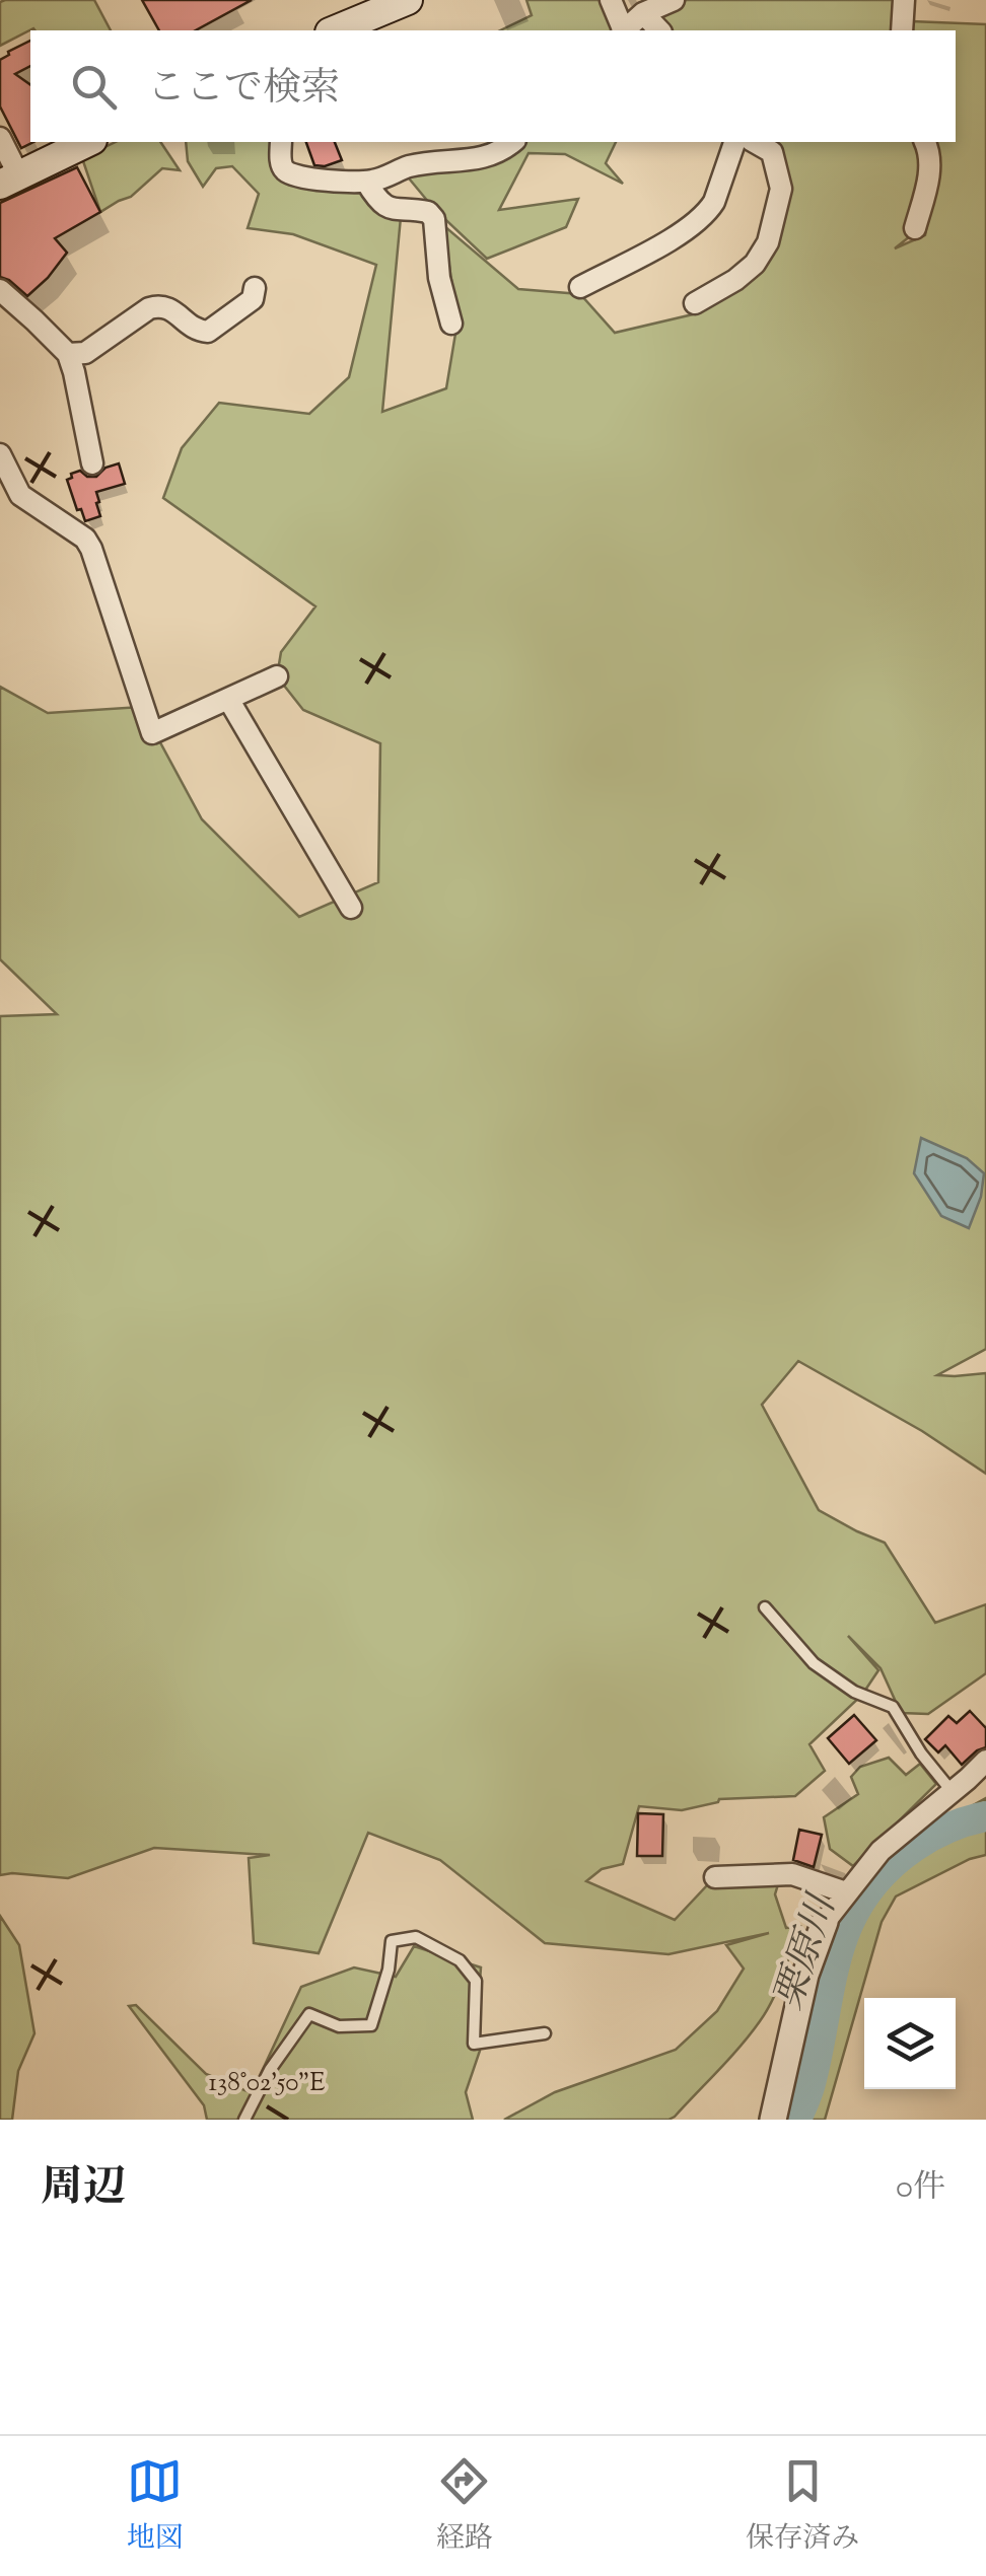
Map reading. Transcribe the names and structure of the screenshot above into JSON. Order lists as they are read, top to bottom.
{
  "water": ["栗原川"],
  "page": {
    "search": "ここで検索",
    "heading": ["周辺", "0件"],
    "nav": ["地図", "経路", "保存済み"]
  },
  "coordinates": ["138°02'50\"E"]
}
